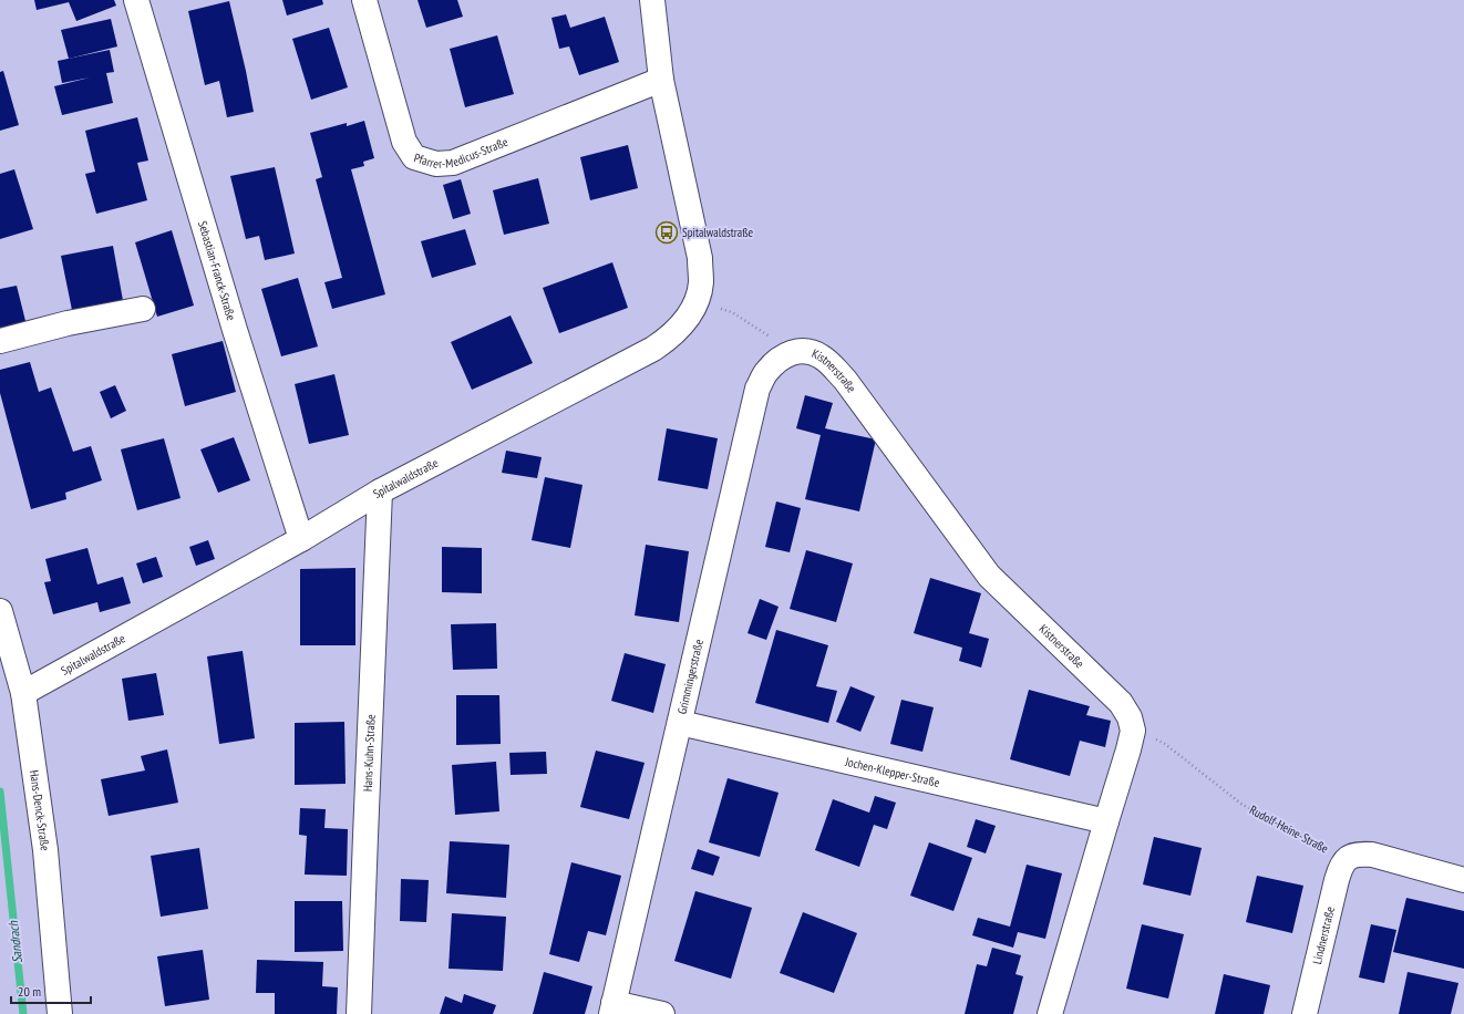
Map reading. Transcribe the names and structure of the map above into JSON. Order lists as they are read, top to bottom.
{
  "streets": {
    "street": [
      "Pfarrer-Medicus-Straße",
      "Sebastian-Franck-Straße",
      "Kistnerstraße",
      "Spitalwaldstraße",
      "Grimmingerstraße",
      "Hans-Kuhn-Straße",
      "Jochen-Klepper-Straße",
      "Hans-Denck-Straße",
      "Lindnerstraße"
    ],
    "path": ["Rudolf-Heine-Straße"]
  },
  "crossings": [
    ["Pfarrer-Medicus-Straße", "Spitalwaldstraße"],
    ["Sebastian-Franck-Straße", "Spitalwaldstraße"],
    ["Kistnerstraße", "Grimmingerstraße"],
    ["Kistnerstraße", "Rudolf-Heine-Straße"],
    ["Spitalwaldstraße", "Hans-Kuhn-Straße"],
    ["Spitalwaldstraße", "Hans-Denck-Straße"],
    ["Grimmingerstraße", "Jochen-Klepper-Straße"],
    ["Rudolf-Heine-Straße", "Lindnerstraße"]
  ],
  "water": ["Sandrach"],
  "places": {
    "bus stop": ["Spitalwaldstraße"]
  },
  "scale_bar": "20 m"
}
